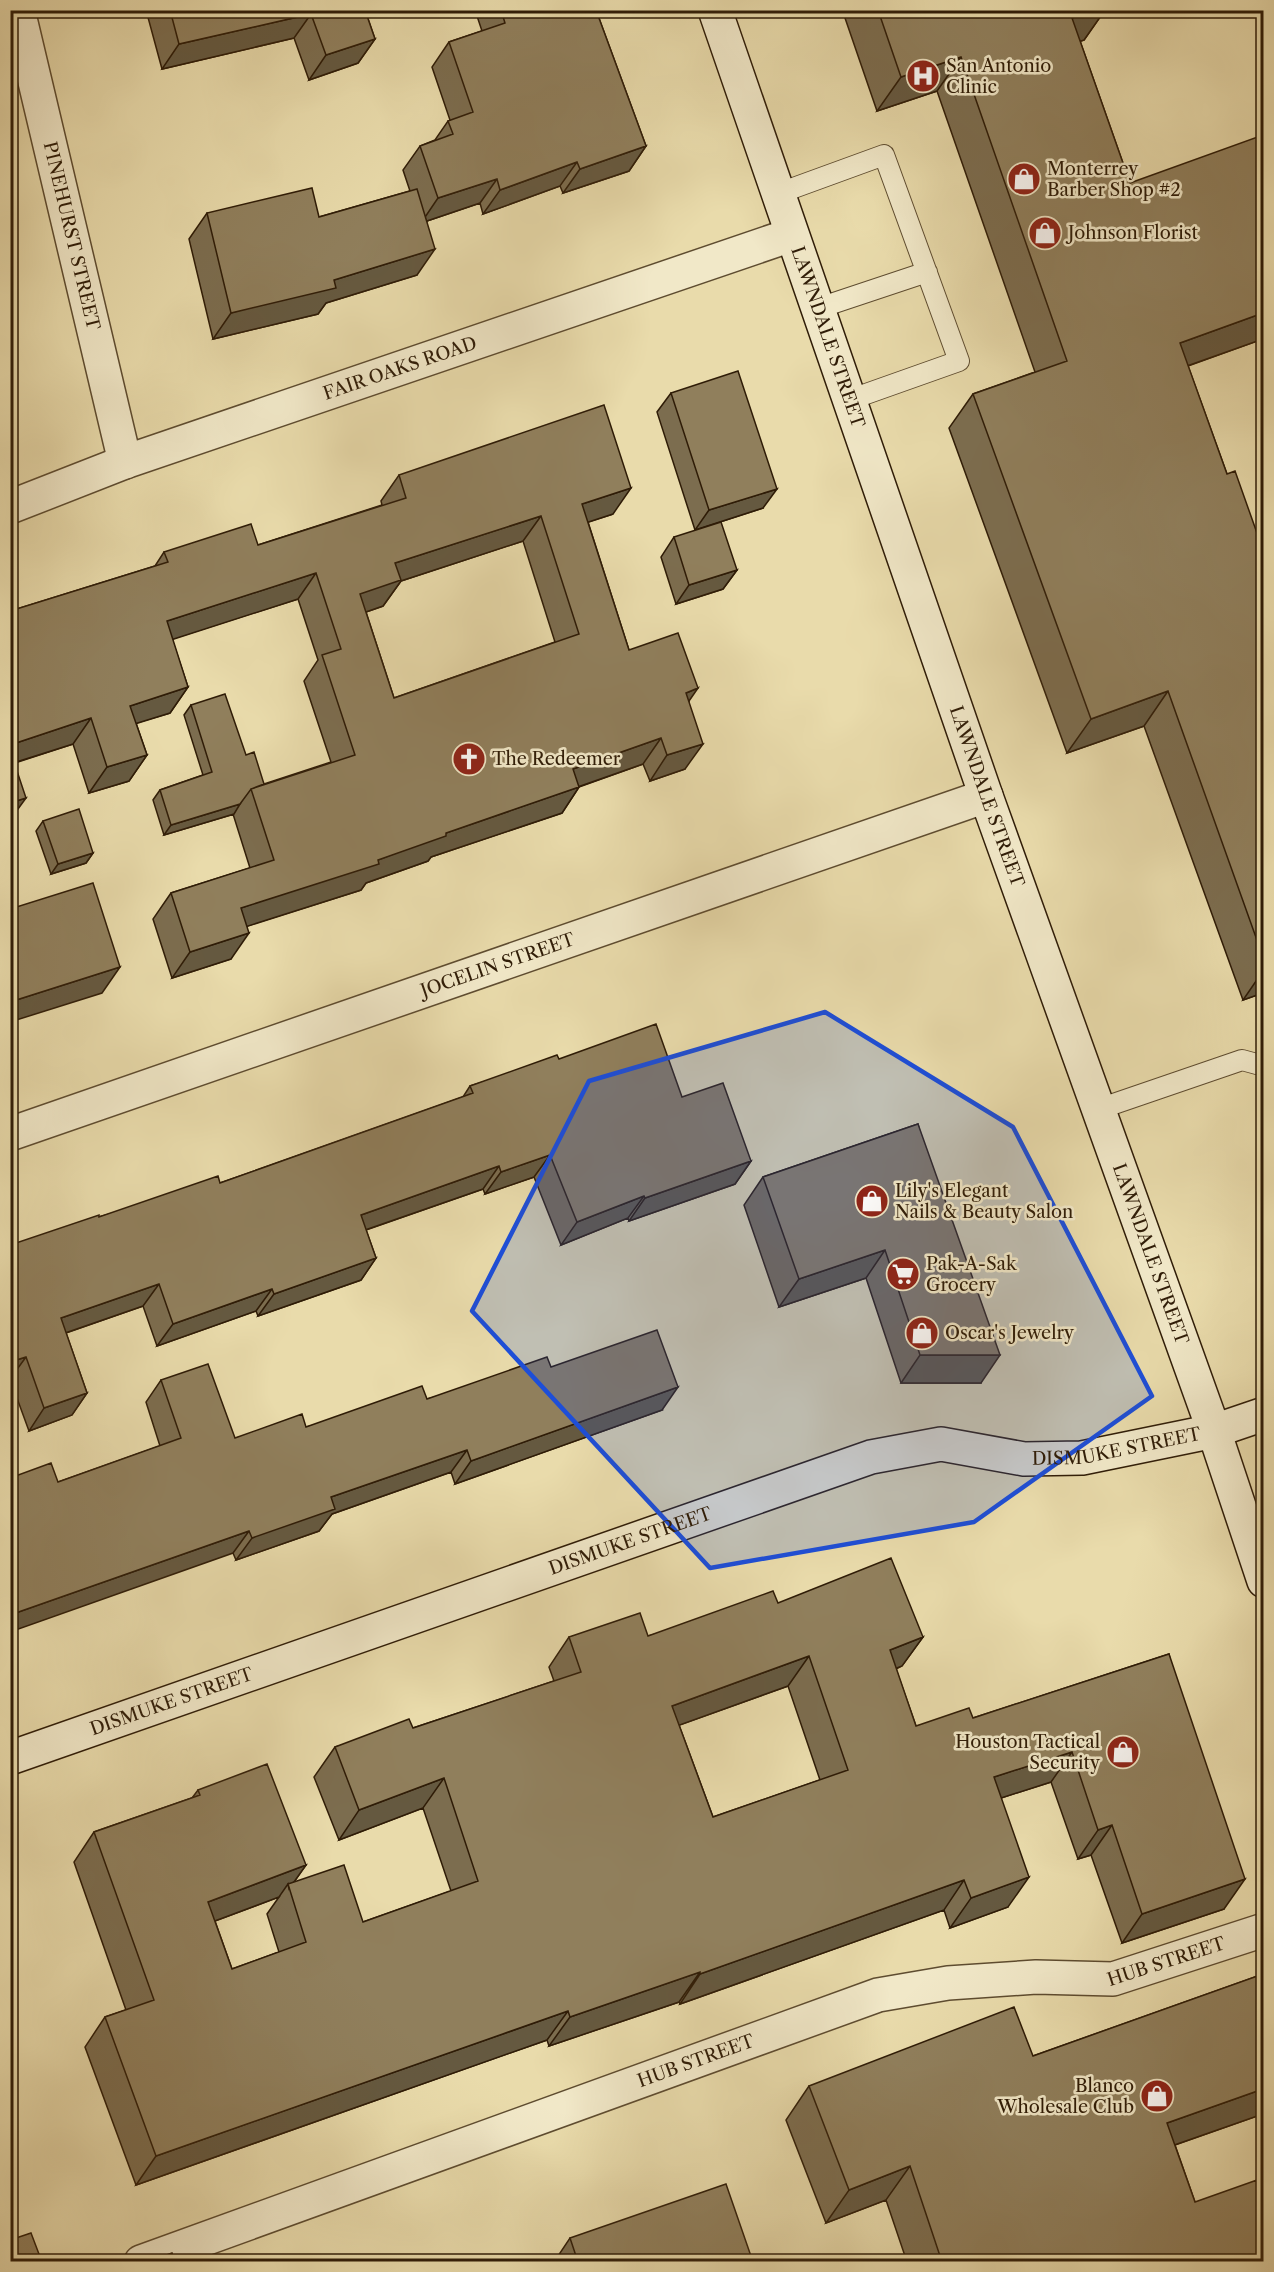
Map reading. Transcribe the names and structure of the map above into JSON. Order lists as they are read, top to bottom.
{
  "streets": {
    "street": [
      "PINEHURST STREET",
      "LAWNDALE STREET",
      "FAIR OAKS ROAD",
      "JOCELIN STREET",
      "DISMUKE STREET",
      "HUB STREET"
    ]
  },
  "crossings": [
    ["PINEHURST STREET", "FAIR OAKS ROAD"],
    ["LAWNDALE STREET", "FAIR OAKS ROAD"],
    ["LAWNDALE STREET", "JOCELIN STREET"],
    ["LAWNDALE STREET", "DISMUKE STREET"]
  ],
  "places": {
    "hospital": ["San Antonio Clinic"],
    "shop": [
      "Monterrey Barber Shop #2",
      "Johnson Florist",
      "Lily's Elegant Nails & Beauty Salon",
      "Oscar's Jewelry",
      "Houston Tactical Security",
      "Blanco Wholesale Club"
    ],
    "church": ["The Redeemer"],
    "supermarket": ["Pak-A-Sak Grocery"]
  }
}
